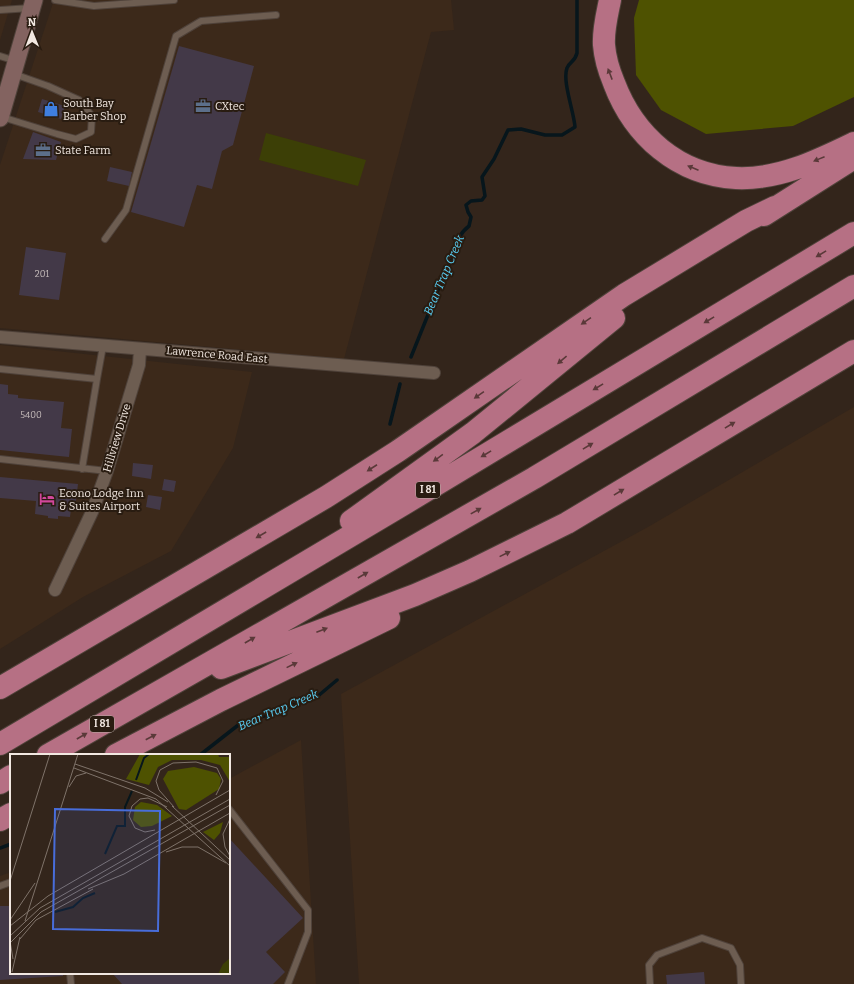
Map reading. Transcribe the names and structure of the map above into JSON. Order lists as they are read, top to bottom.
{
  "streets": {
    "highway": ["I 81"],
    "street": ["Lawrence Road East", "Hillview Drive"]
  },
  "crossings": [
    ["Lawrence Road East", "Hillview Drive"]
  ],
  "water": ["Bear Trap Creek"],
  "places": {
    "office": ["CXtec", "State Farm"],
    "shop": ["South Bay Barber Shop"],
    "hotel": ["Econo Lodge Inn & Suites Airport"]
  },
  "house_numbers": ["201", "5400"],
  "north": "top"
}
